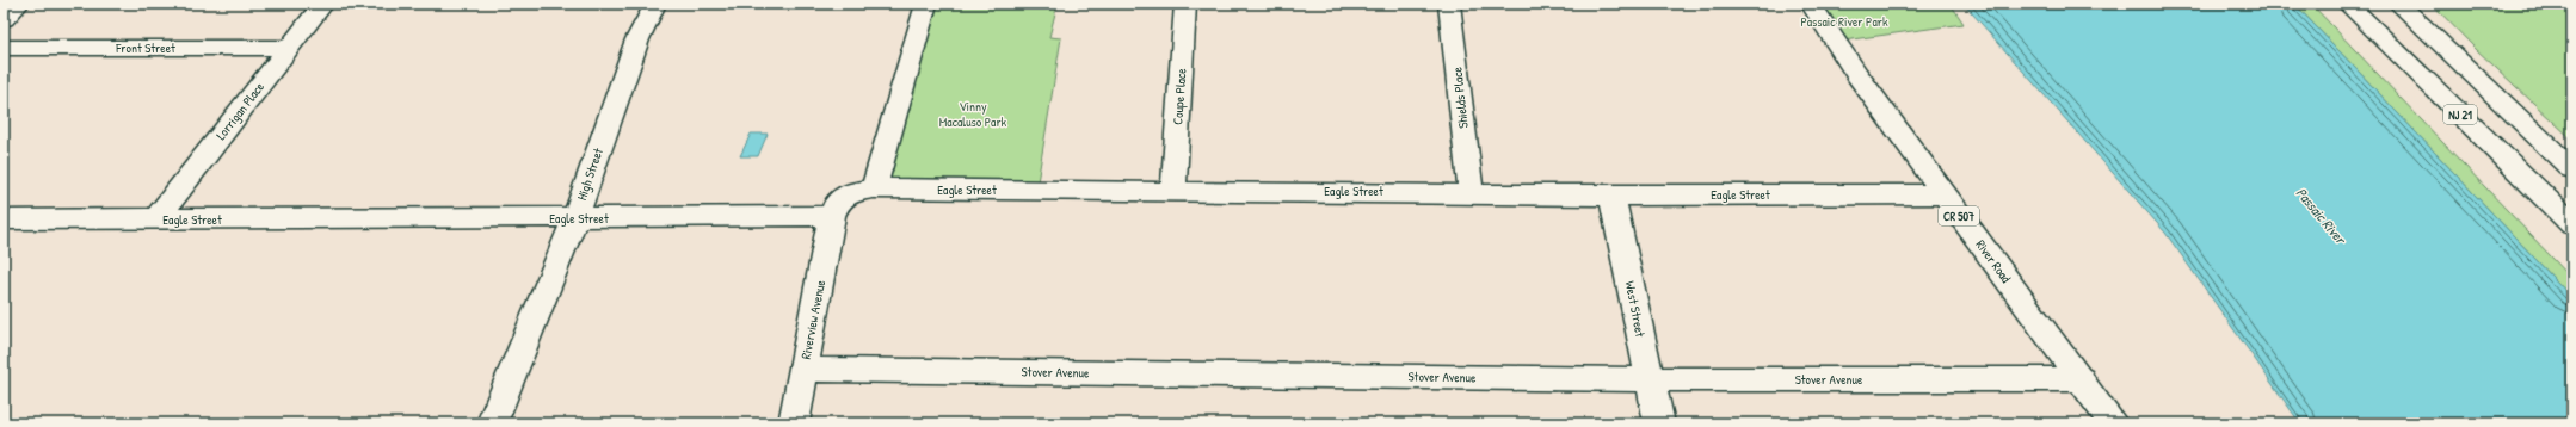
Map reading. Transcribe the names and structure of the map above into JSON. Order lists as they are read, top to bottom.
{
  "streets": {
    "main road": [
      "Front Street",
      "Coupe Place",
      "Shields Place",
      "Lorrigan Place",
      "NJ 21",
      "High Street",
      "Eagle Street",
      "CR 507",
      "River Road",
      "West Street",
      "Riverview Avenue",
      "Stover Avenue"
    ]
  },
  "crossings": [
    ["Front Street", "Lorrigan Place"],
    ["Coupe Place", "Eagle Street"],
    ["Shields Place", "Eagle Street"],
    ["Lorrigan Place", "Eagle Street"],
    ["High Street", "Eagle Street"],
    ["Eagle Street", "River Road"],
    ["Eagle Street", "West Street"],
    ["Eagle Street", "Riverview Avenue"],
    ["River Road", "Stover Avenue"],
    ["West Street", "Stover Avenue"],
    ["Riverview Avenue", "Stover Avenue"]
  ],
  "water": ["Passaic River"],
  "parks": ["Passaic River Park", "Vinny Macaluso Park"]
}
